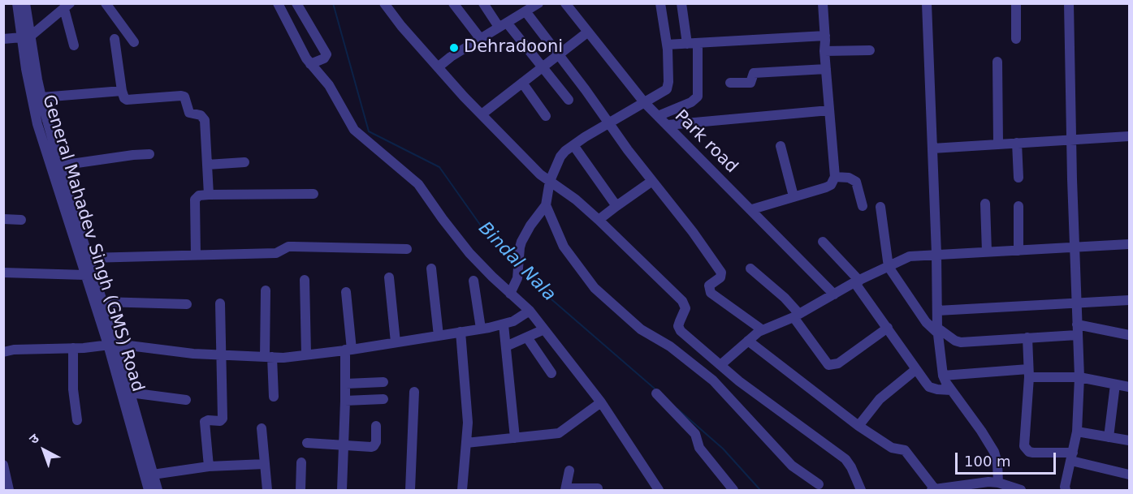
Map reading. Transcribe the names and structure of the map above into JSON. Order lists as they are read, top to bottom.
{
  "streets": {
    "street": ["Park road", "General Mahadev Singh (GMS) Road"]
  },
  "water": ["Bindal Nala"],
  "places": ["Dehradooni"],
  "scale_bar": "100 m",
  "north": "top left"
}
